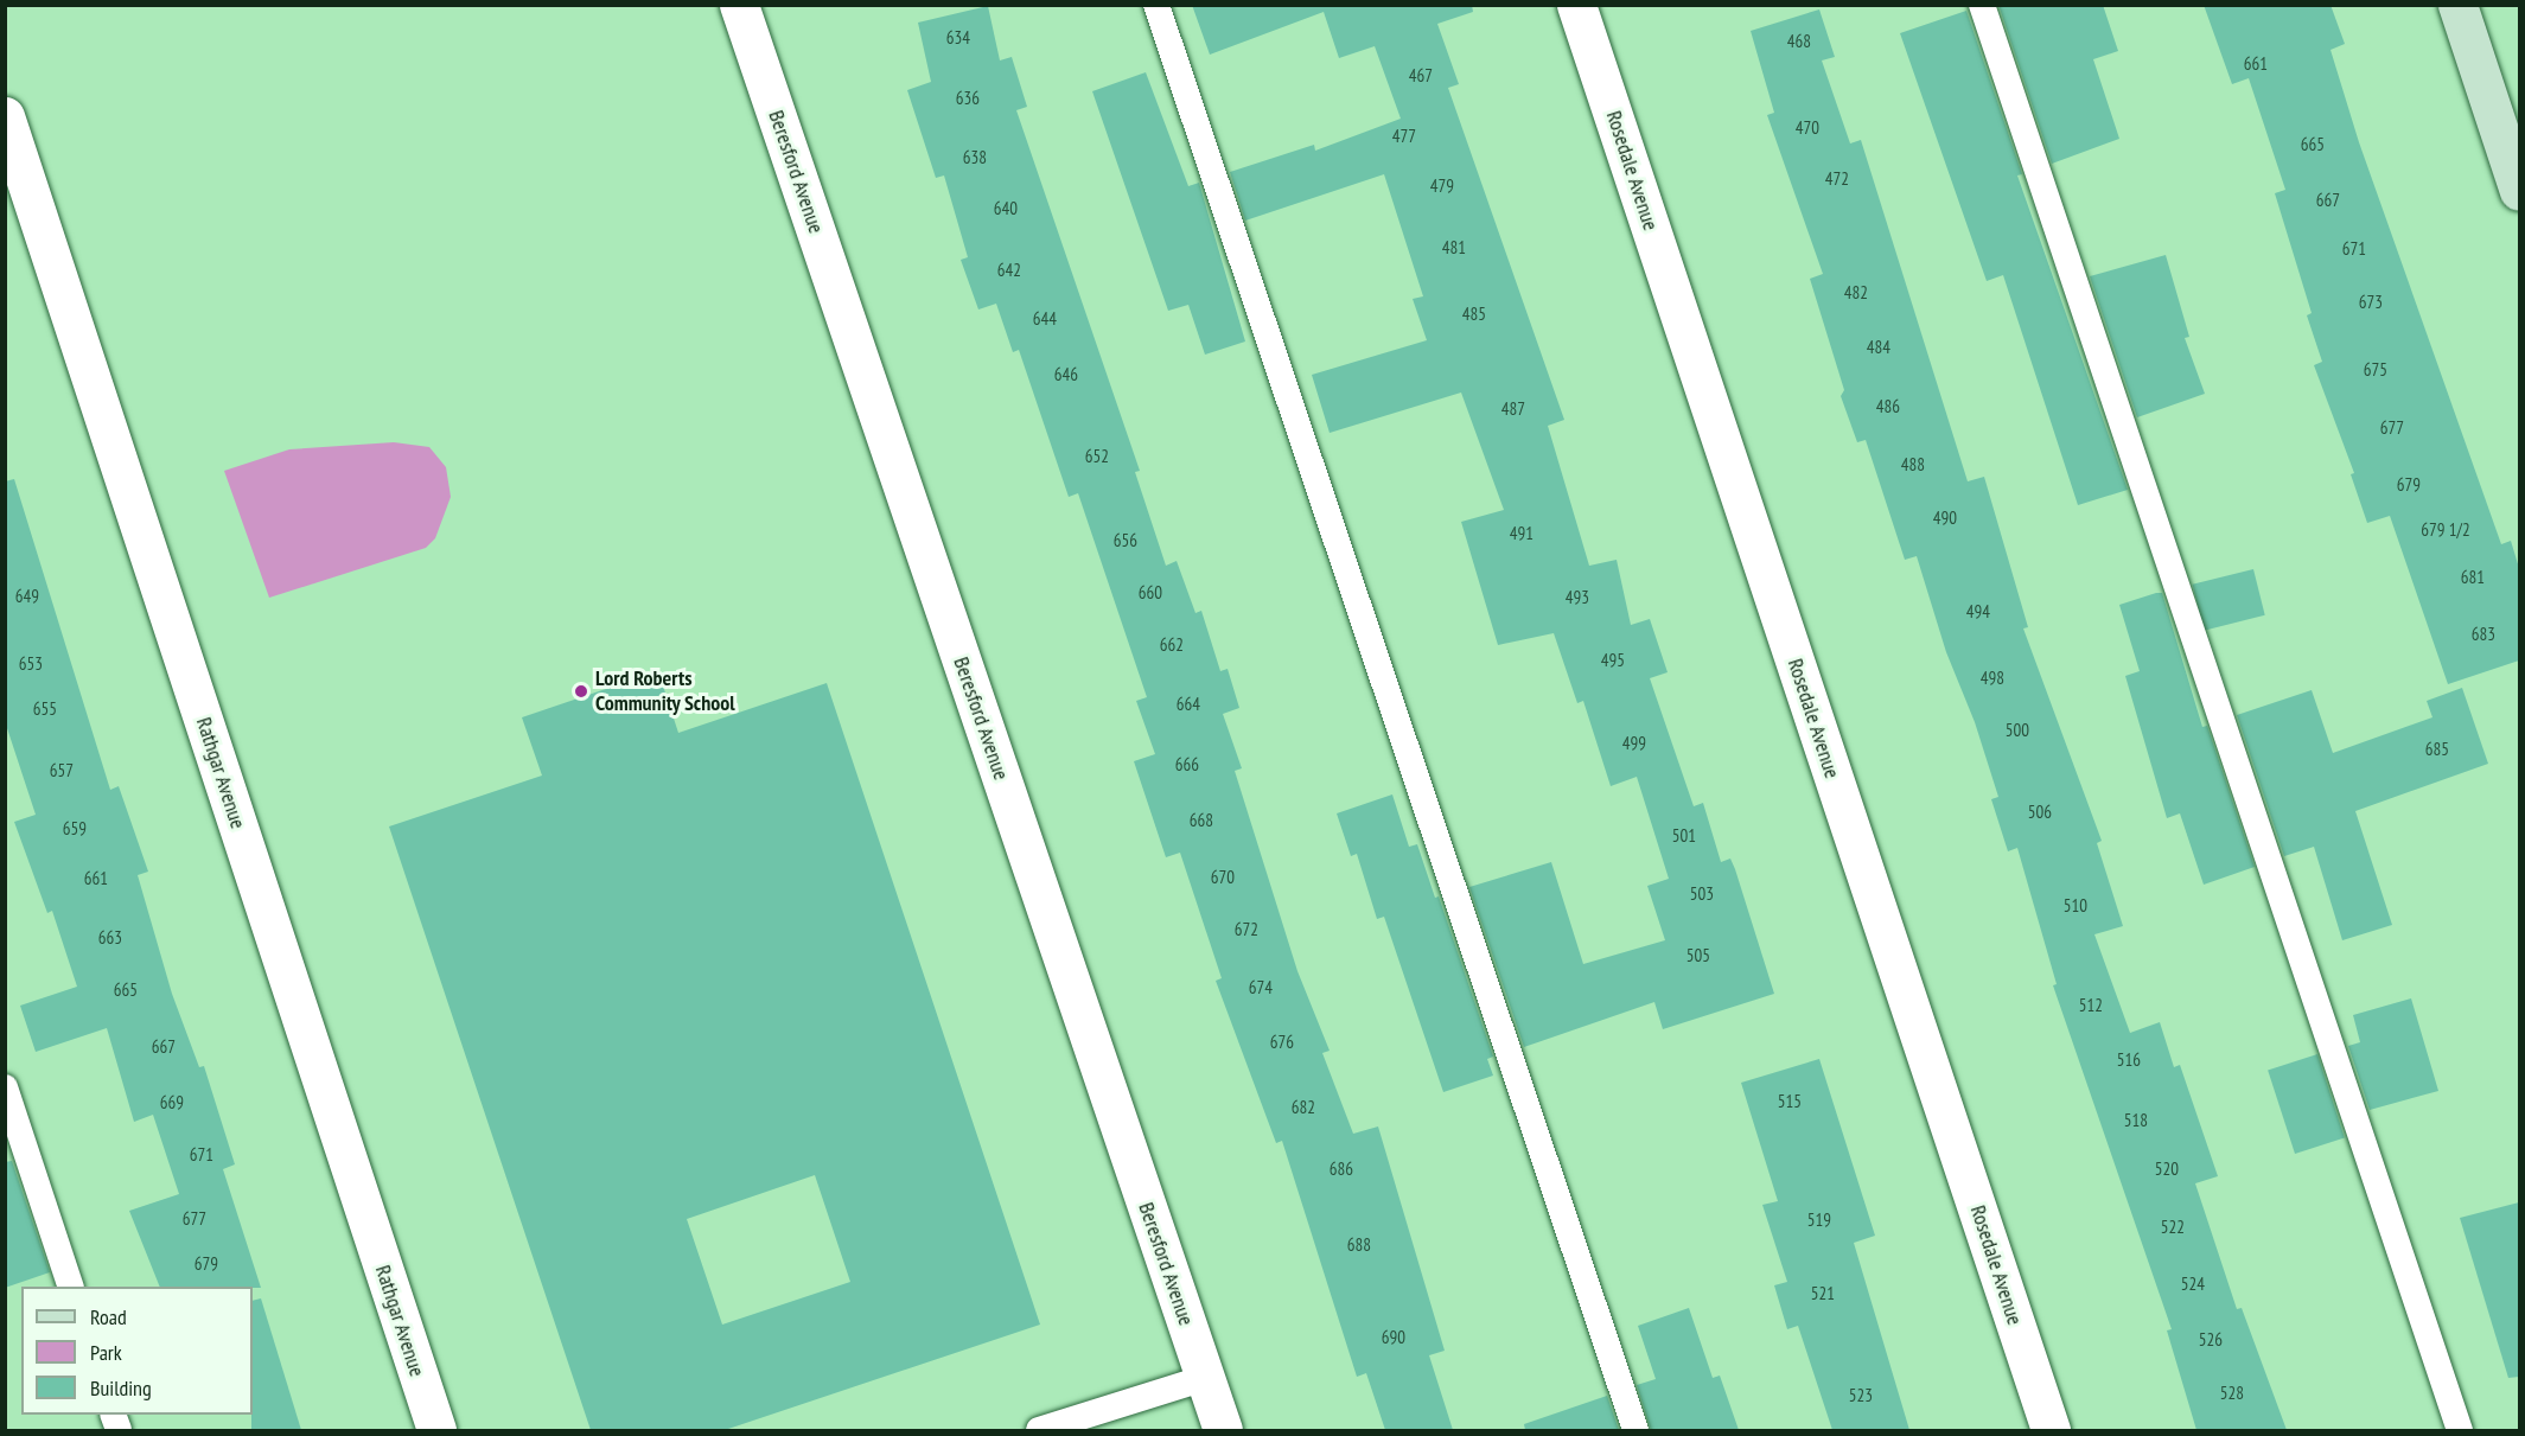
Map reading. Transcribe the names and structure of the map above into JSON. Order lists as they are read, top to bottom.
{
  "streets": {
    "street": ["Rosedale Avenue", "Beresford Avenue", "Rathgar Avenue"]
  },
  "places": ["Lord Roberts Community School"],
  "house_numbers": [
    "634",
    "468",
    "661",
    "467",
    "636",
    "470",
    "477",
    "665",
    "638",
    "472",
    "479",
    "667",
    "640",
    "481",
    "671",
    "642",
    "482",
    "673",
    "485",
    "644",
    "484",
    "675",
    "646",
    "486",
    "487",
    "677",
    "652",
    "488",
    "679",
    "490",
    "679 1/2",
    "491",
    "656",
    "681",
    "660",
    "649",
    "493",
    "494",
    "683",
    "662",
    "495",
    "653",
    "498",
    "664",
    "655",
    "500",
    "499",
    "685",
    "666",
    "657",
    "506",
    "668",
    "659",
    "501",
    "670",
    "661",
    "503",
    "510",
    "672",
    "663",
    "505",
    "674",
    "665",
    "512",
    "676",
    "667",
    "516",
    "515",
    "669",
    "682",
    "518",
    "671",
    "686",
    "520",
    "677",
    "519",
    "522",
    "688",
    "679",
    "524",
    "521",
    "690",
    "526",
    "528",
    "523"
  ],
  "legend": ["Road", "Park", "Building"]
}
